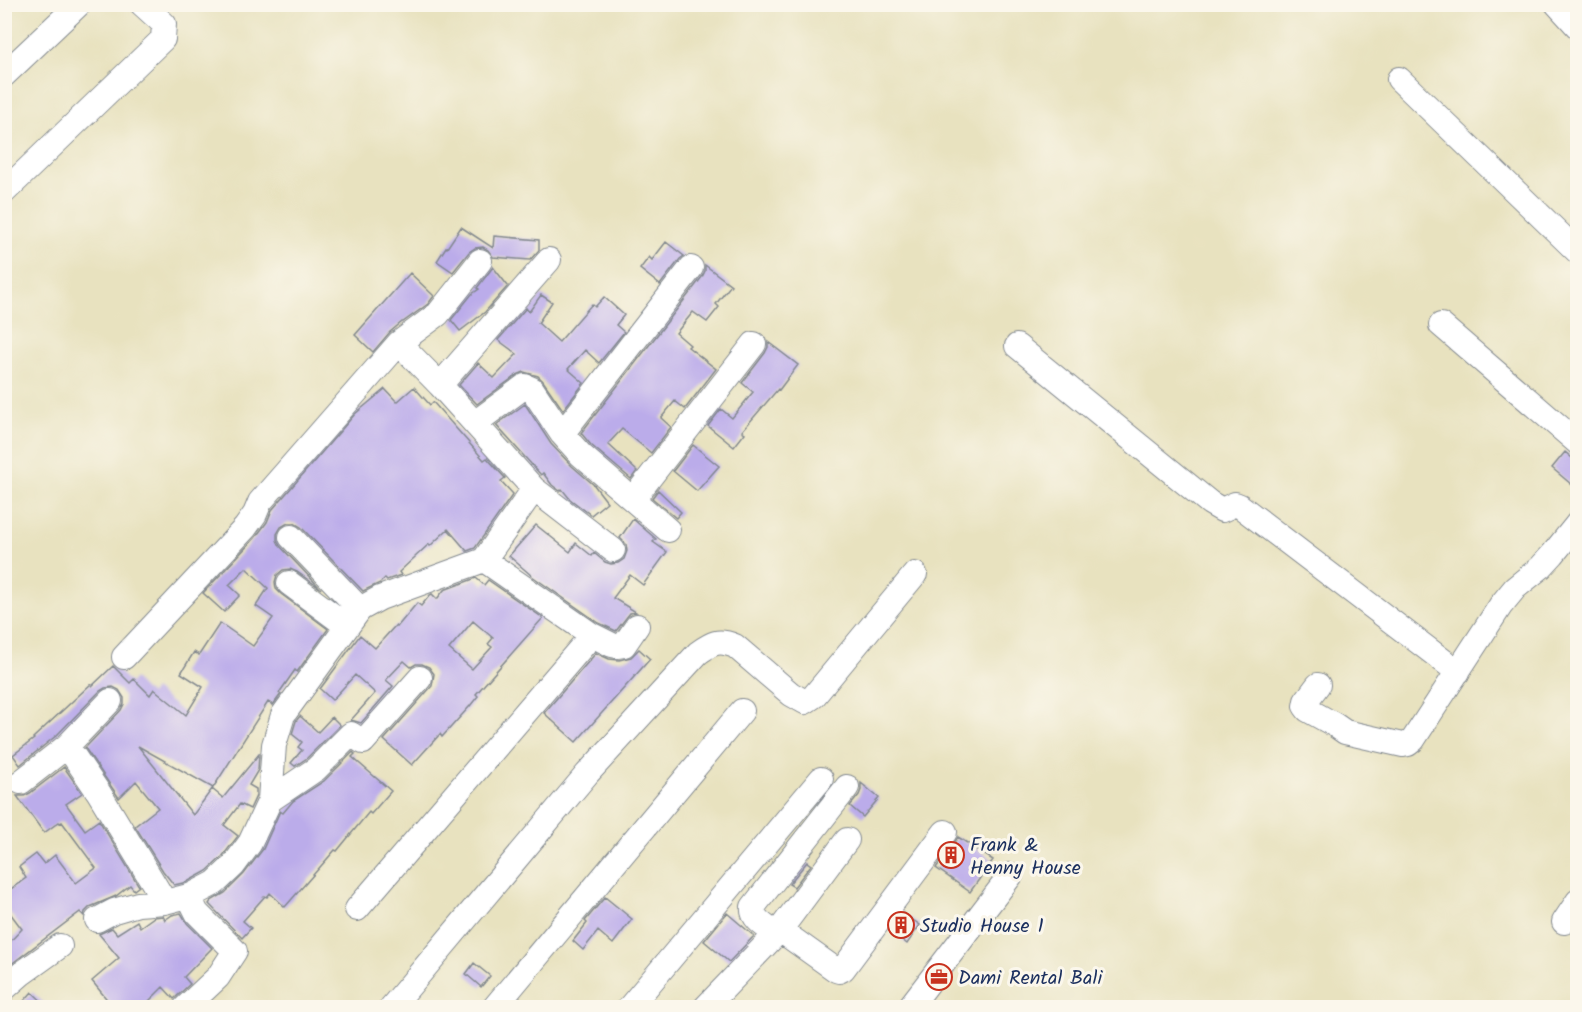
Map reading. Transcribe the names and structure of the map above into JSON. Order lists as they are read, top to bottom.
{
  "places": {
    "building": ["Frank & Henny House", "Studio House 1"],
    "office": ["Dami Rental Bali"]
  }
}
